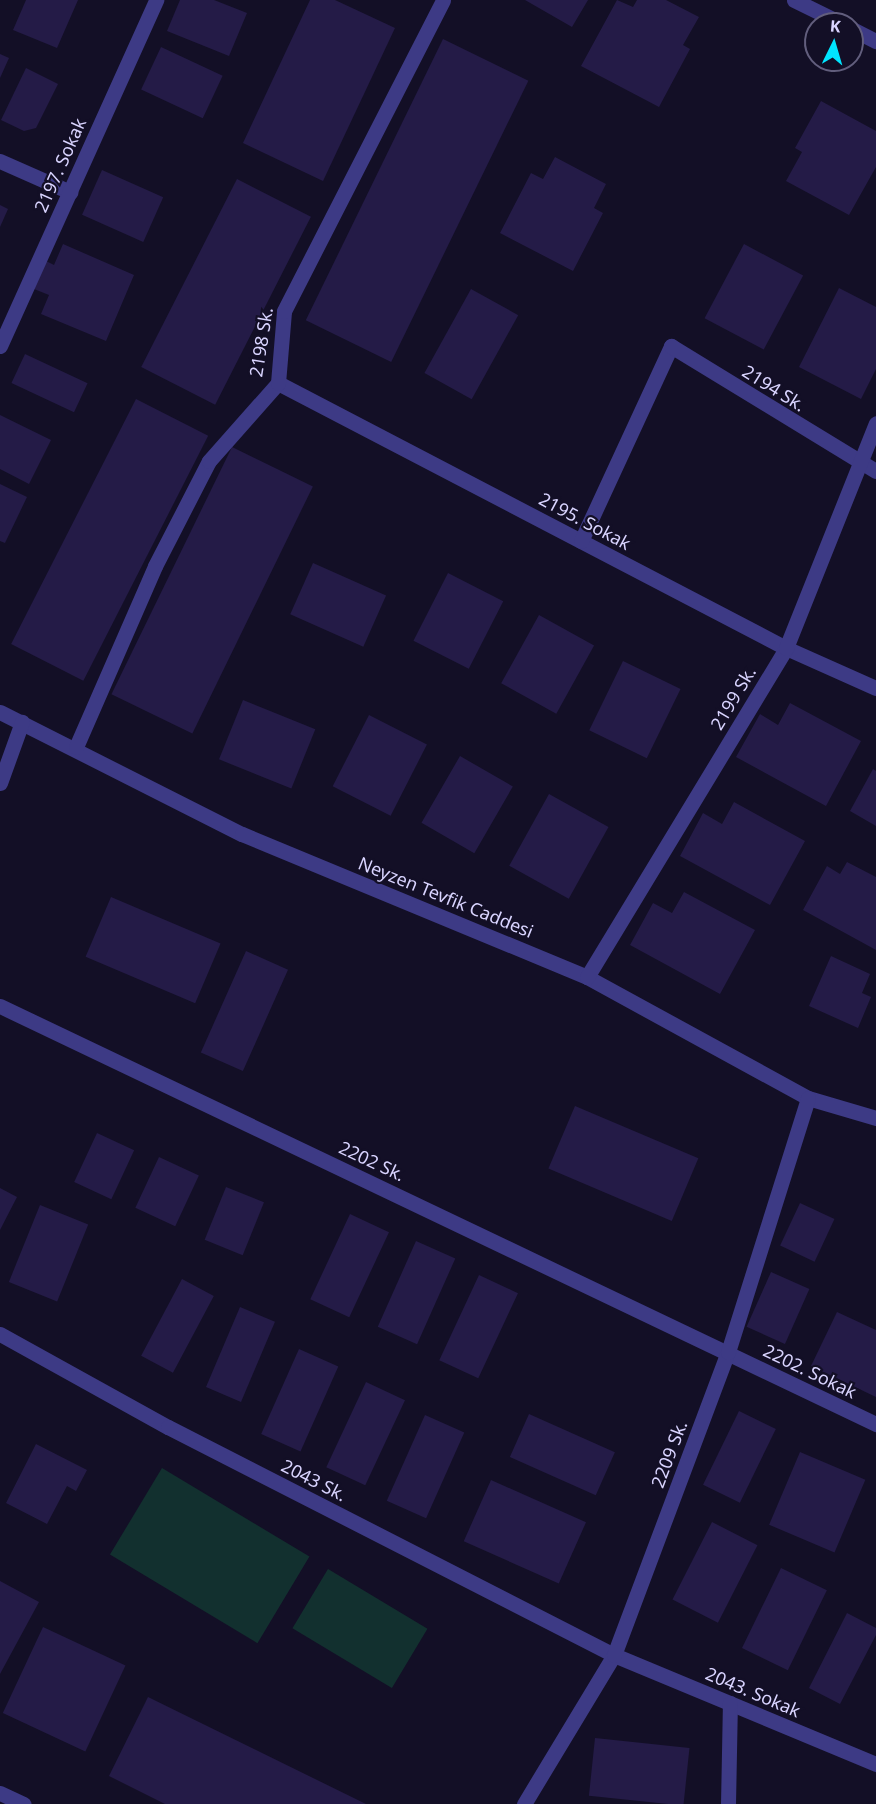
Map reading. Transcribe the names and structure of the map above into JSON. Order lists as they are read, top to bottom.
{
  "streets": {
    "street": [
      "2197. Sokak",
      "2198 Sk.",
      "2194 Sk.",
      "2195. Sokak",
      "2199 Sk.",
      "Neyzen Tevfik Caddesi",
      "2202 Sk.",
      "2202. Sokak",
      "2209 Sk.",
      "2043 Sk.",
      "2043. Sokak"
    ]
  },
  "crossings": [
    ["2198 Sk.", "2195. Sokak"],
    ["2198 Sk.", "Neyzen Tevfik Caddesi"],
    ["2194 Sk.", "2195. Sokak"],
    ["2194 Sk.", "2199 Sk."],
    ["2195. Sokak", "2199 Sk."],
    ["2199 Sk.", "Neyzen Tevfik Caddesi"],
    ["Neyzen Tevfik Caddesi", "2209 Sk."],
    ["2202 Sk.", "2202. Sokak"],
    ["2202 Sk.", "2209 Sk."],
    ["2202. Sokak", "2209 Sk."],
    ["2209 Sk.", "2043 Sk."],
    ["2209 Sk.", "2043. Sokak"],
    ["2043 Sk.", "2043. Sokak"]
  ],
  "north": "top"
}
